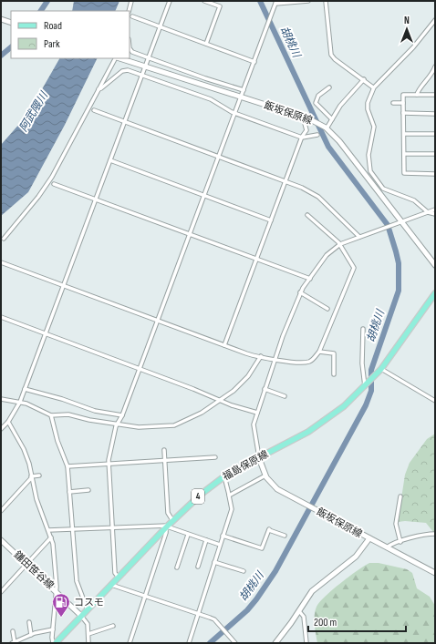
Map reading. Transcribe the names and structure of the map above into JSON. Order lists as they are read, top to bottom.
{
  "streets": {
    "main road": [
      "飯坂保原線",
      "福島保原線",
      "4",
      "鎌田笹谷線"
    ]
  },
  "crossings": [
    ["飯坂保原線", "福島保原線"],
    ["福島保原線", "鎌田笹谷線"]
  ],
  "water": ["胡桃川", "阿武隈川"],
  "places": {
    "fuel station": ["コスモ"]
  },
  "legend": ["Road", "Park"],
  "scale_bar": "200 m",
  "north": "top"
}
